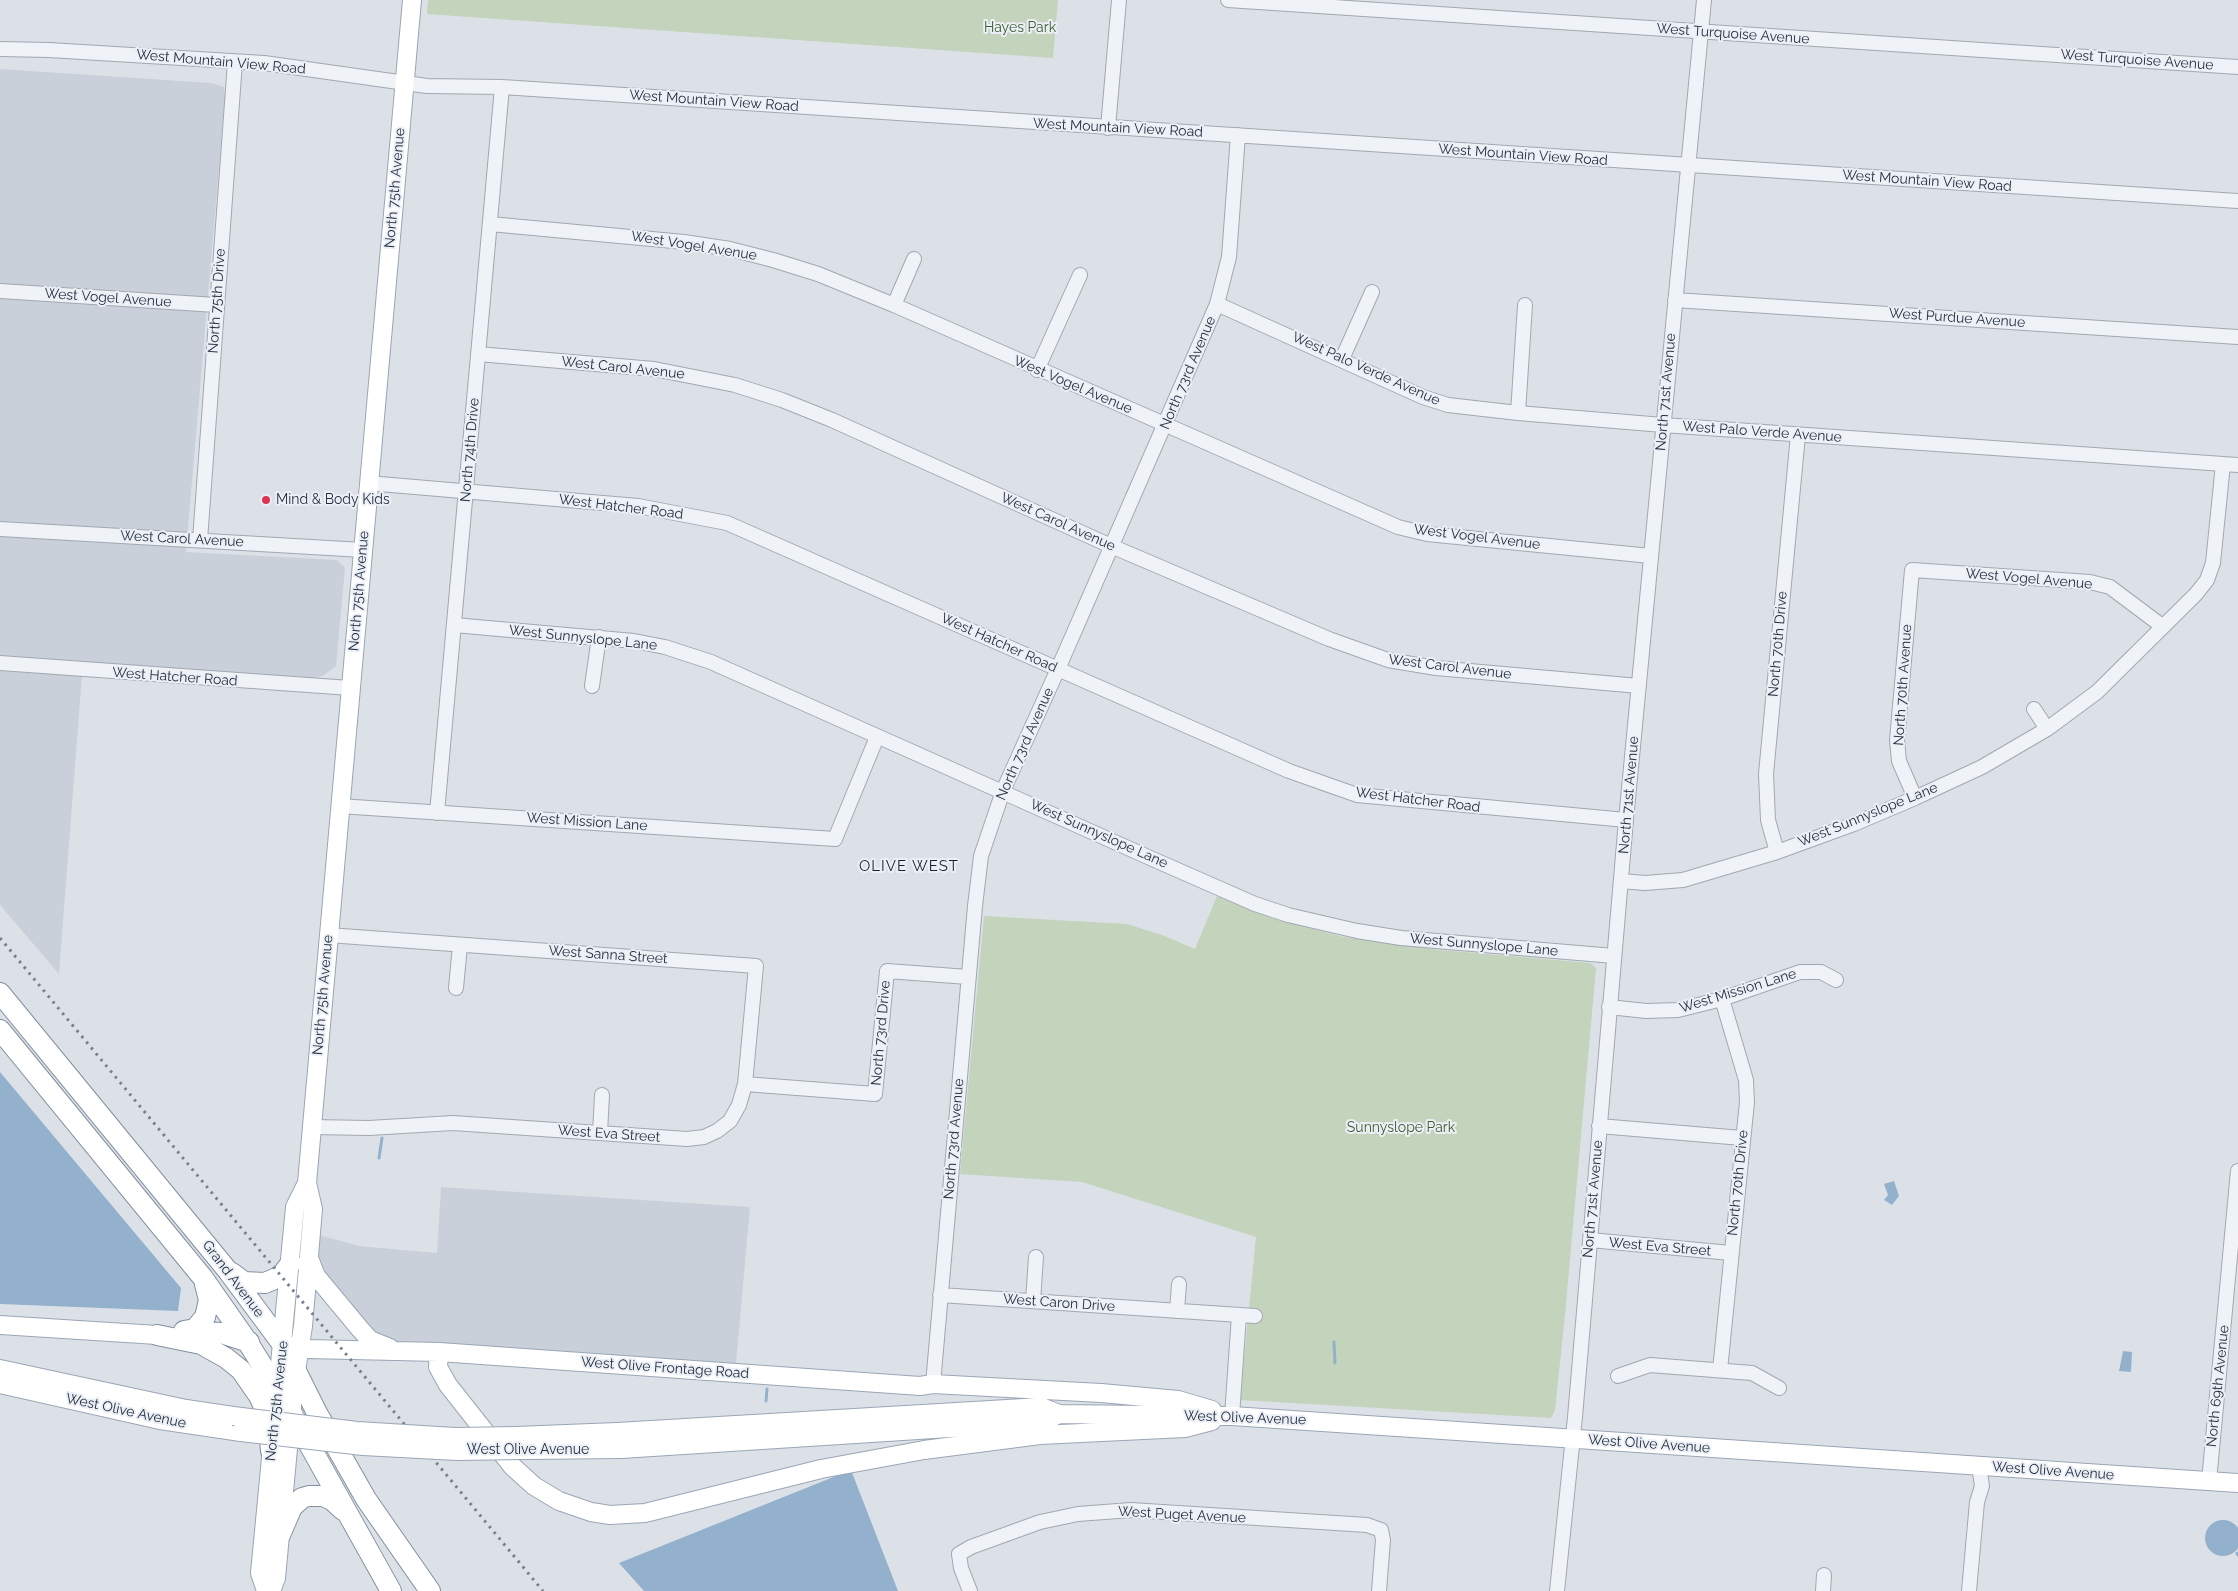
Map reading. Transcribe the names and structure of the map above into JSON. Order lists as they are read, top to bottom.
{
  "streets": {
    "highway": ["Grand Avenue"],
    "main road": ["North 75th Avenue", "West Olive Frontage Road", "West Olive Avenue"],
    "street": [
      "West Turquoise Avenue",
      "West Mountain View Road",
      "West Vogel Avenue",
      "North 75th Drive",
      "West Purdue Avenue",
      "West Carol Avenue",
      "West Palo Verde Avenue",
      "North 73rd Avenue",
      "North 71st Avenue",
      "North 74th Drive",
      "West Hatcher Road",
      "West Sunnyslope Lane",
      "North 70th Drive",
      "North 70th Avenue",
      "West Mission Lane",
      "West Sanna Street",
      "North 73rd Drive",
      "West Eva Street",
      "West Caron Drive",
      "North 69th Avenue",
      "West Puget Avenue"
    ]
  },
  "crossings": [
    ["West Turquoise Avenue", "North 71st Avenue"],
    ["West Mountain View Road", "North 75th Avenue"],
    ["West Mountain View Road", "North 75th Drive"],
    ["West Mountain View Road", "North 73rd Avenue"],
    ["West Mountain View Road", "North 71st Avenue"],
    ["West Mountain View Road", "North 74th Drive"],
    ["North 75th Avenue", "West Carol Avenue"],
    ["North 75th Avenue", "West Hatcher Road"],
    ["North 75th Avenue", "West Mission Lane"],
    ["North 75th Avenue", "West Sanna Street"],
    ["North 75th Avenue", "West Eva Street"],
    ["North 75th Avenue", "Grand Avenue"],
    ["West Vogel Avenue", "North 75th Drive"],
    ["West Vogel Avenue", "North 73rd Avenue"],
    ["West Vogel Avenue", "North 71st Avenue"],
    ["West Vogel Avenue", "North 74th Drive"],
    ["West Vogel Avenue", "West Sunnyslope Lane"],
    ["West Vogel Avenue", "North 70th Avenue"],
    ["North 75th Drive", "West Carol Avenue"],
    ["West Purdue Avenue", "North 71st Avenue"],
    ["West Carol Avenue", "North 73rd Avenue"],
    ["West Carol Avenue", "North 71st Avenue"],
    ["West Carol Avenue", "North 74th Drive"],
    ["West Palo Verde Avenue", "North 73rd Avenue"],
    ["West Palo Verde Avenue", "North 71st Avenue"],
    ["West Palo Verde Avenue", "West Sunnyslope Lane"],
    ["West Palo Verde Avenue", "North 70th Drive"],
    ["North 73rd Avenue", "West Hatcher Road"],
    ["North 73rd Avenue", "West Sunnyslope Lane"],
    ["North 73rd Avenue", "North 73rd Drive"],
    ["North 73rd Avenue", "West Caron Drive"],
    ["North 73rd Avenue", "West Olive Frontage Road"],
    ["North 71st Avenue", "West Hatcher Road"],
    ["North 71st Avenue", "West Sunnyslope Lane"],
    ["North 71st Avenue", "West Mission Lane"],
    ["North 71st Avenue", "West Eva Street"],
    ["North 71st Avenue", "West Olive Avenue"],
    ["North 74th Drive", "West Hatcher Road"],
    ["North 74th Drive", "West Sunnyslope Lane"],
    ["North 74th Drive", "West Mission Lane"],
    ["West Sunnyslope Lane", "North 70th Drive"],
    ["West Sunnyslope Lane", "North 70th Avenue"],
    ["West Sunnyslope Lane", "West Mission Lane"],
    ["North 70th Drive", "West Mission Lane"],
    ["North 70th Drive", "West Eva Street"],
    ["West Sanna Street", "West Eva Street"],
    ["North 73rd Drive", "West Eva Street"],
    ["West Olive Frontage Road", "West Olive Avenue"],
    ["North 69th Avenue", "West Olive Avenue"]
  ],
  "districts": ["OLIVE WEST"],
  "parks": ["Hayes Park", "Sunnyslope Park"],
  "places": ["Mind & Body Kids"]
}
